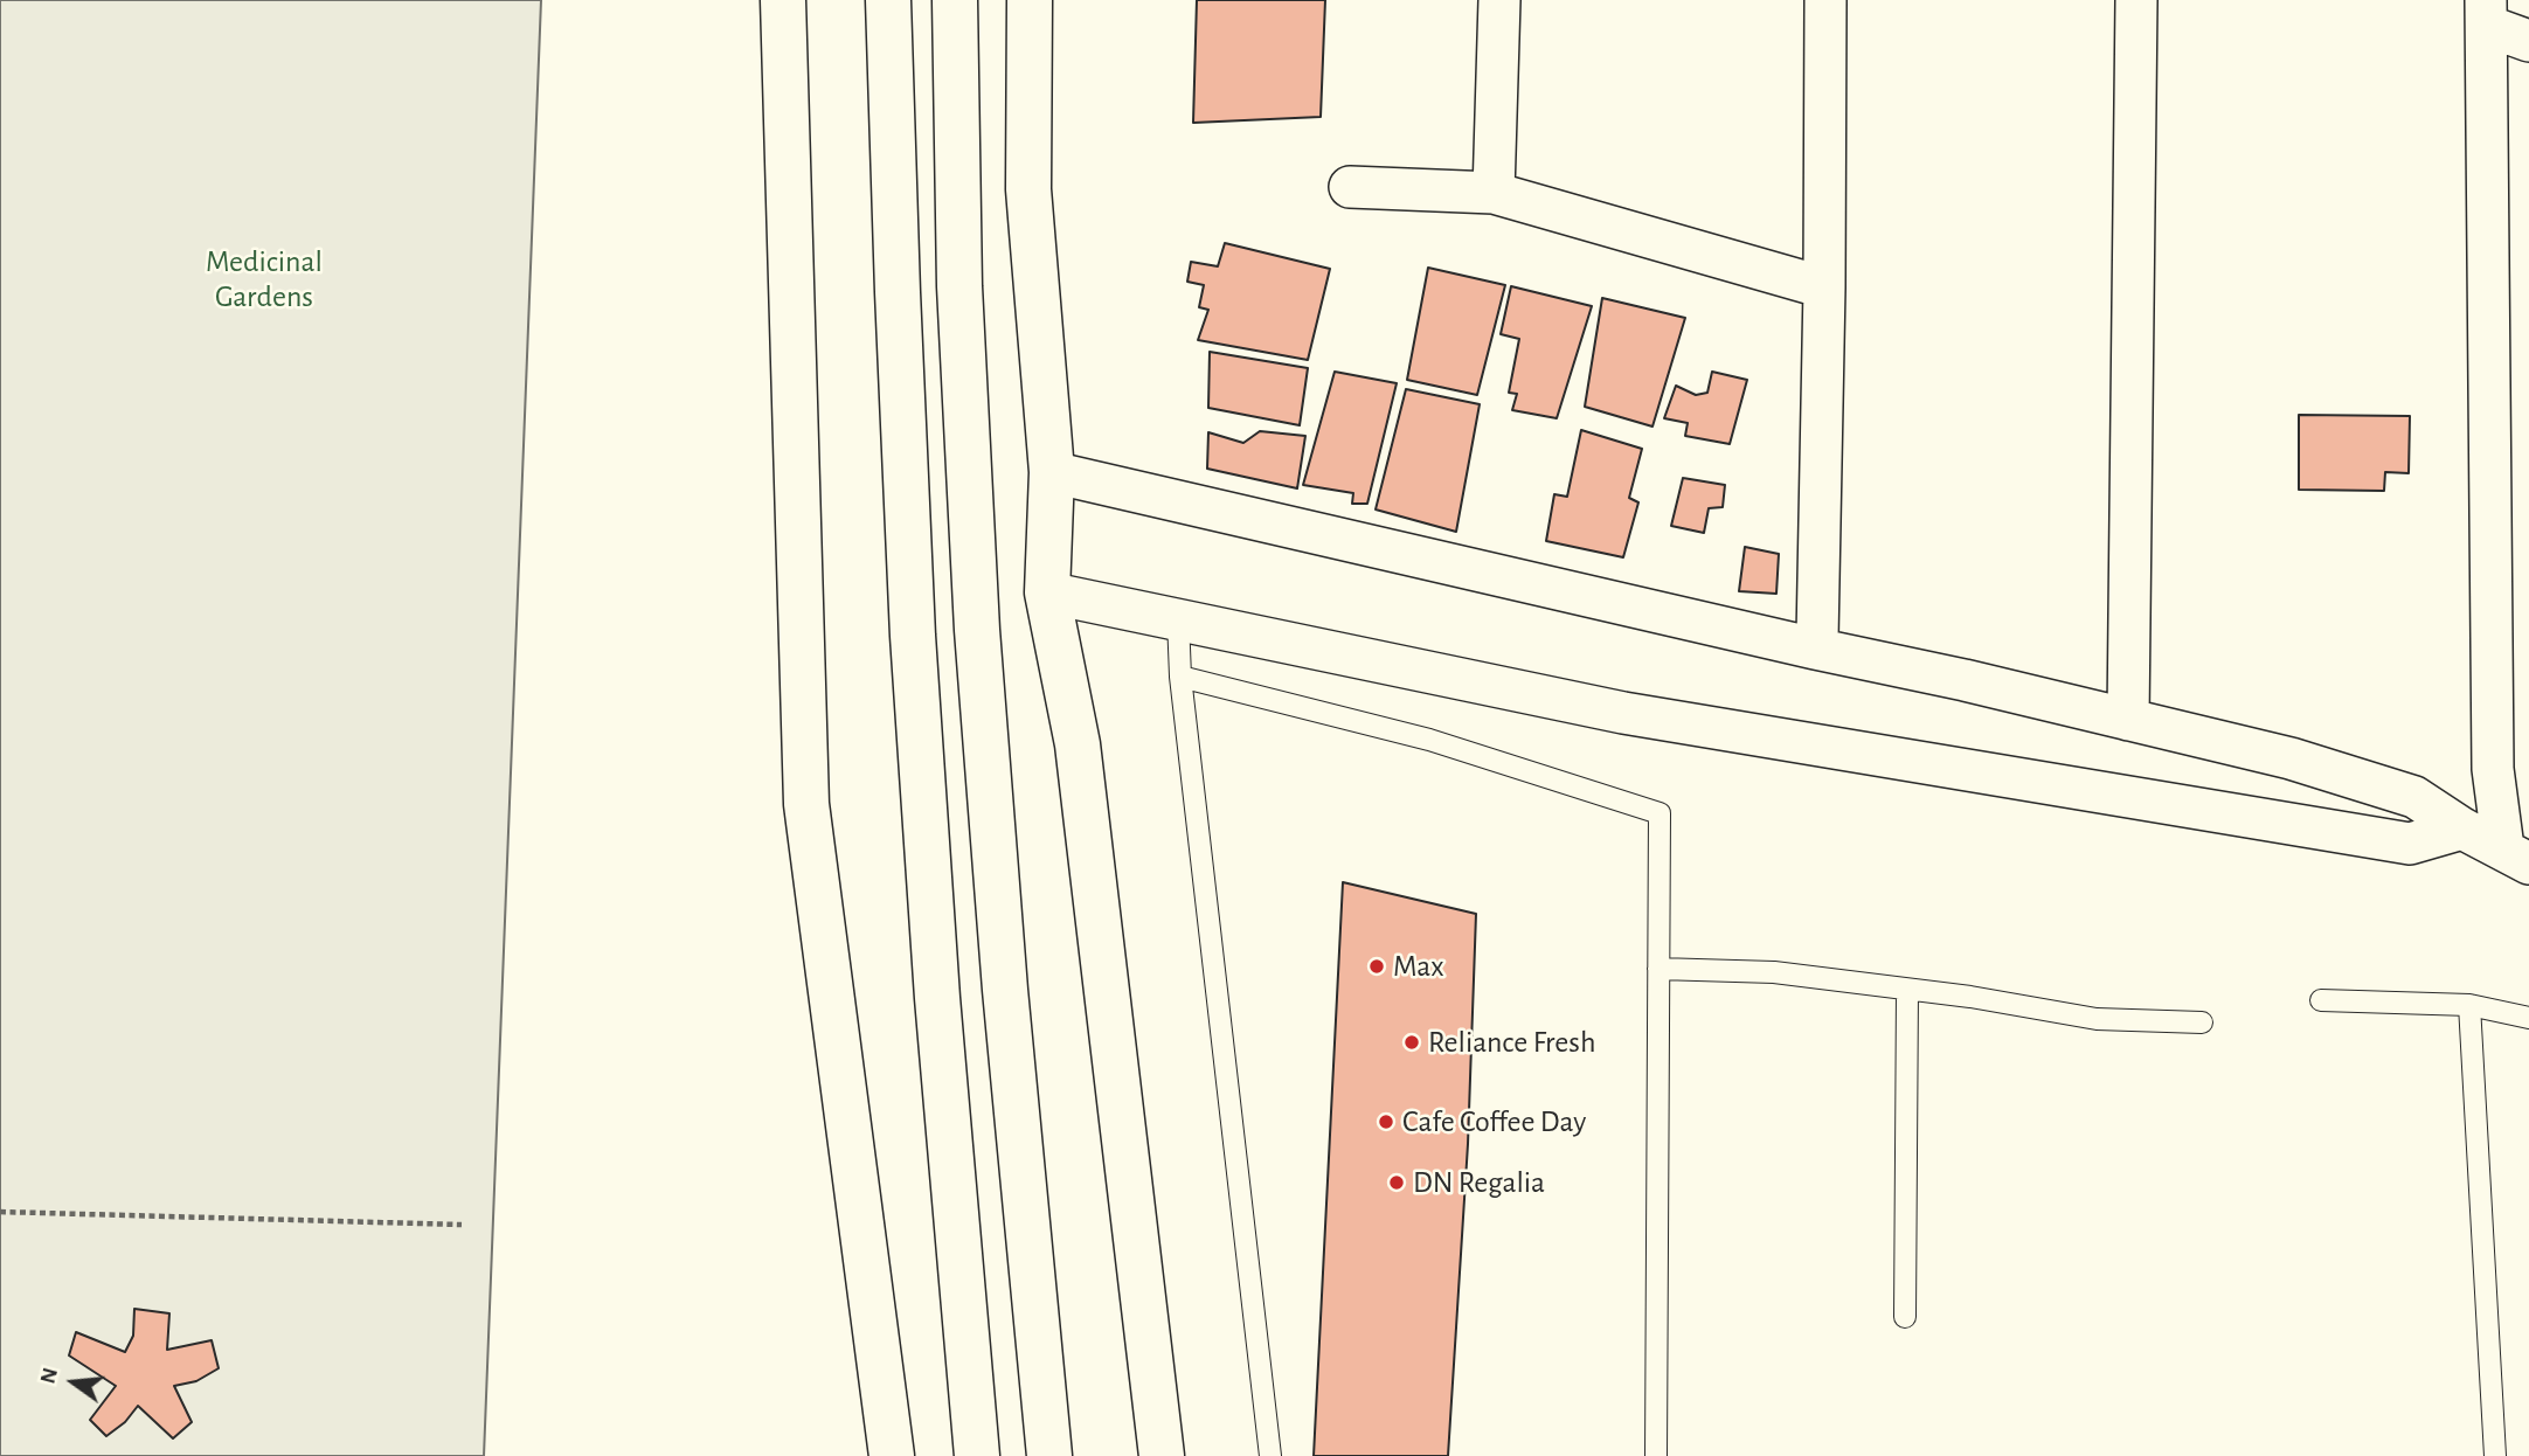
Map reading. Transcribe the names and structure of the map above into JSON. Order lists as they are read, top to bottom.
{
  "parks": ["Medicinal Gardens"],
  "places": [
    "Max",
    "Reliance Fresh",
    "Cafe Coffee Day",
    "DN Regalia"
  ],
  "north": "left"
}
